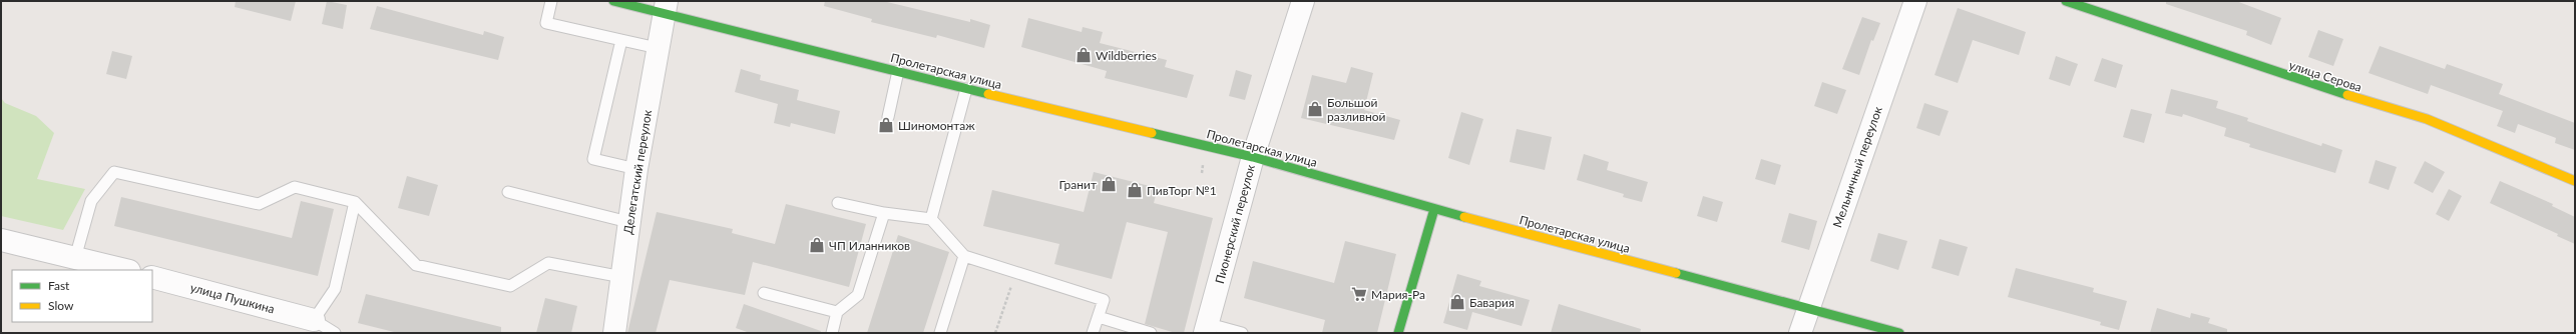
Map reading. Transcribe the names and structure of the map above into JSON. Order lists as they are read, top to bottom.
{
  "streets": {
    "main road": ["Пролетарская улица", "улица Серова"],
    "street": [
      "Мельничный переулок",
      "Делегатский переулок",
      "Пионерский переулок",
      "улица Пушкина"
    ]
  },
  "crossings": [
    ["Пролетарская улица", "Мельничный переулок"],
    ["Пролетарская улица", "Делегатский переулок"],
    ["Пролетарская улица", "Пионерский переулок"]
  ],
  "places": {
    "shop": [
      "Wildberries",
      "Большой разливной",
      "Шиномонтаж",
      "Гранит",
      "ПивТорг №1",
      "ЧП Иланников",
      "Бавария"
    ],
    "supermarket": ["Мария-Ра"]
  },
  "legend": ["Fast", "Slow"]
}
